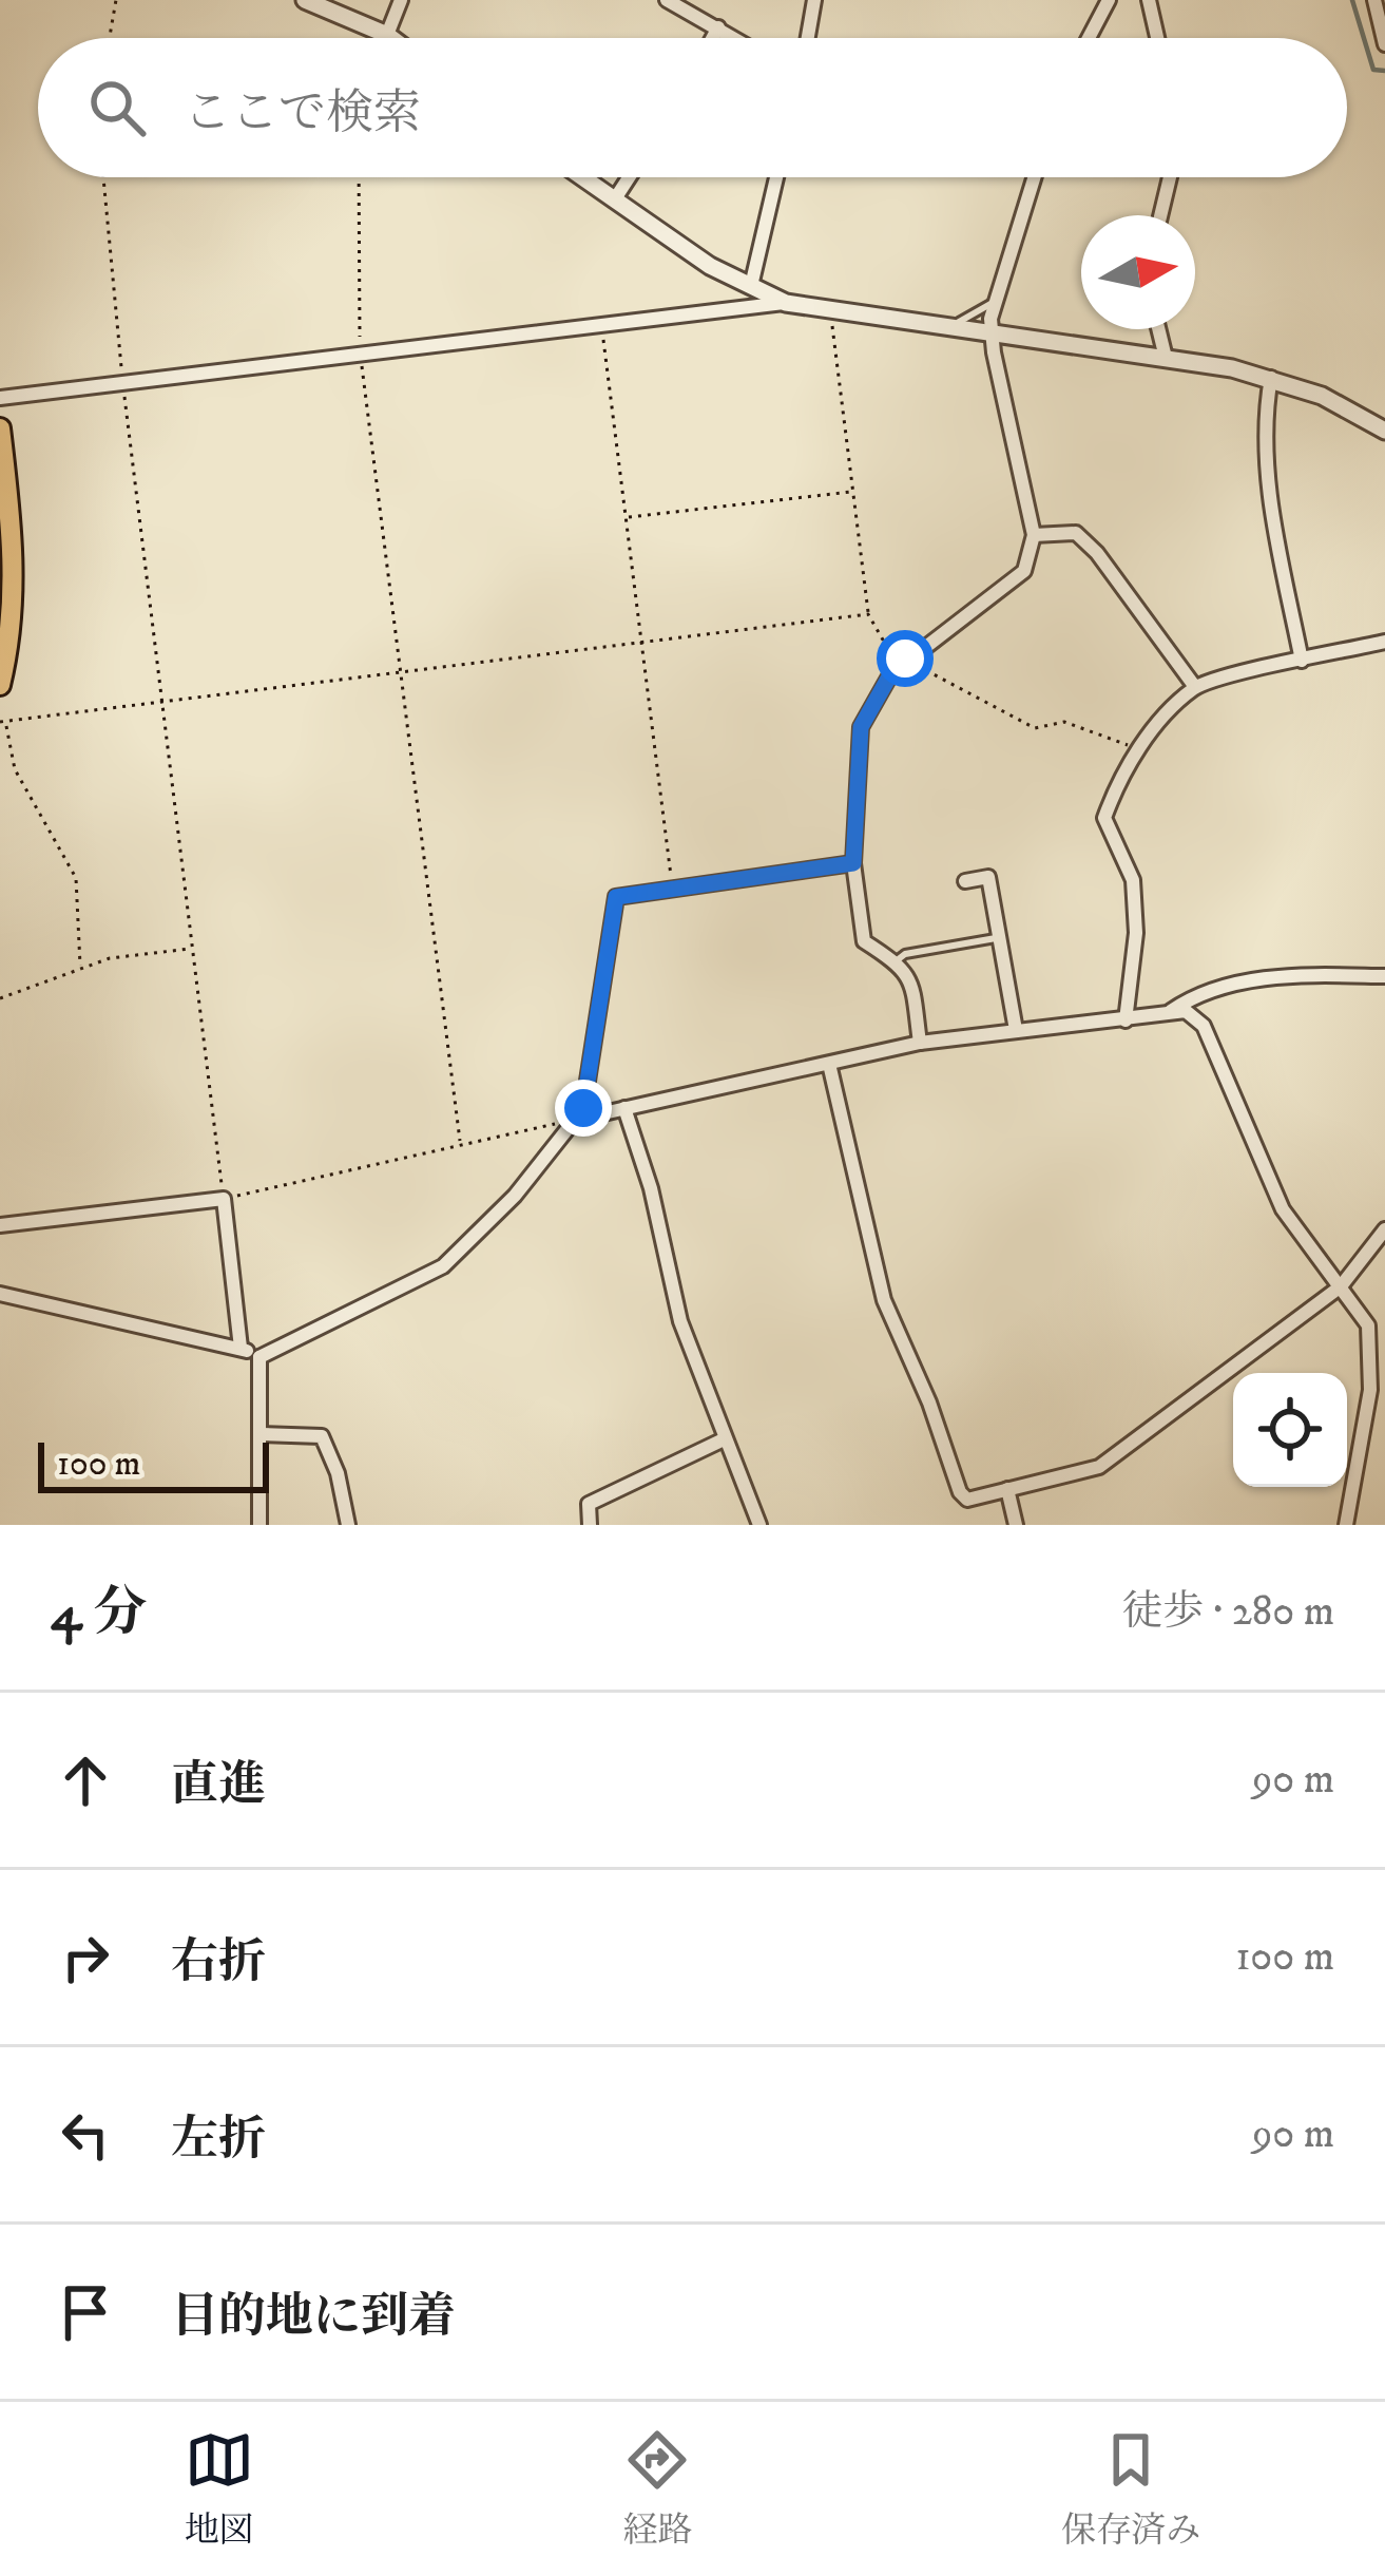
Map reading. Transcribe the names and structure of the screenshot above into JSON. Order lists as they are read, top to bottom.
{
  "scale_bar": "100 m",
  "north": "right",
  "page": {
    "search": "ここで検索",
    "scale": "100 m",
    "heading": ["4 分", "徒歩 · 280 m"],
    "list": [
      ["直進", "90 m"],
      ["右折", "100 m"],
      ["左折", "90 m"],
      "目的地に到着"
    ],
    "nav": ["地図", "経路", "保存済み"]
  }
}
